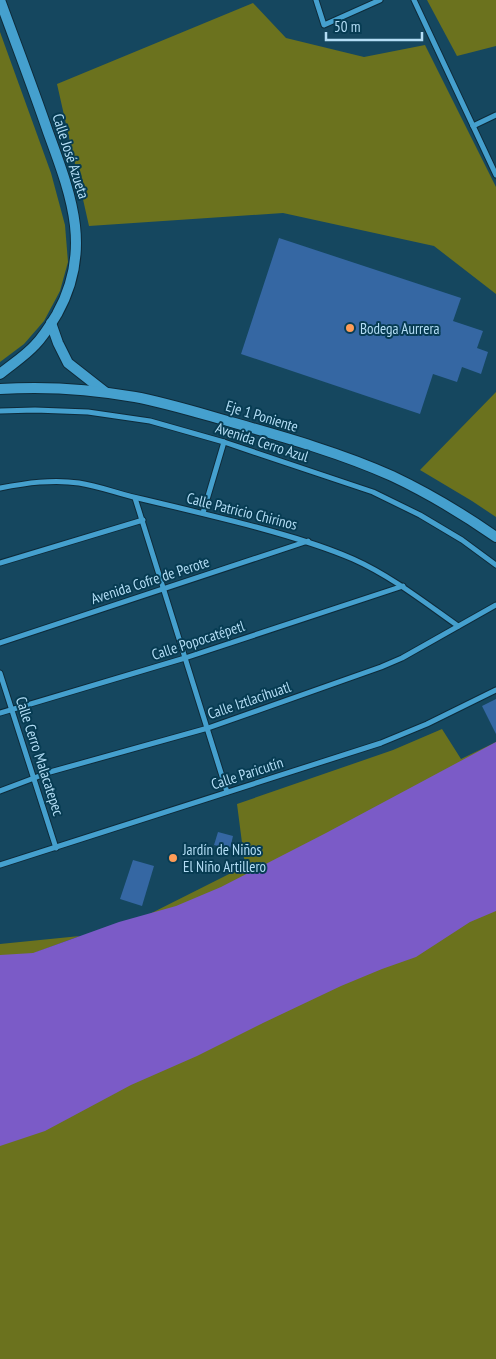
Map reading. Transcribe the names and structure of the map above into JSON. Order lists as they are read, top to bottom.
{
  "streets": {
    "main road": ["Calle José Azueta", "Eje 1 Poniente"],
    "street": [
      "Avenida Cerro Azul",
      "Calle Patricio Chirinos",
      "Avenida Cofre de Perote",
      "Calle Popocatépetl",
      "Calle Iztlacíhuatl",
      "Calle Cerro Malacatepec",
      "Calle Paricutín"
    ]
  },
  "crossings": [
    ["Calle Patricio Chirinos", "Avenida Cofre de Perote"],
    ["Calle Patricio Chirinos", "Calle Popocatépetl"],
    ["Calle Patricio Chirinos", "Calle Iztlacíhuatl"],
    ["Calle Popocatépetl", "Calle Cerro Malacatepec"],
    ["Calle Iztlacíhuatl", "Calle Cerro Malacatepec"],
    ["Calle Cerro Malacatepec", "Calle Paricutín"]
  ],
  "places": ["Bodega Aurrera", "Jardín de Niños El Niño Artillero"],
  "scale_bar": "50 m"
}
